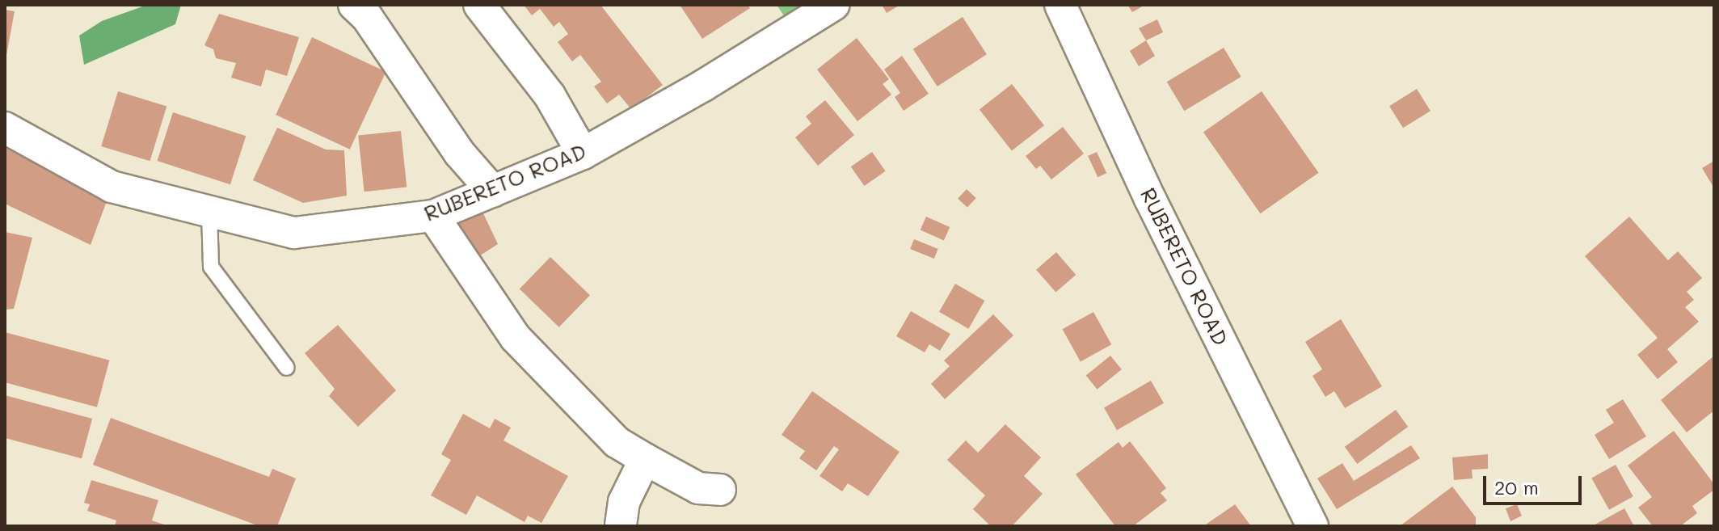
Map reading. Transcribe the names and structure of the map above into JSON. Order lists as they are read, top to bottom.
{
  "streets": {
    "street": ["RUBERETO ROAD"]
  },
  "scale_bar": "20 m"
}
